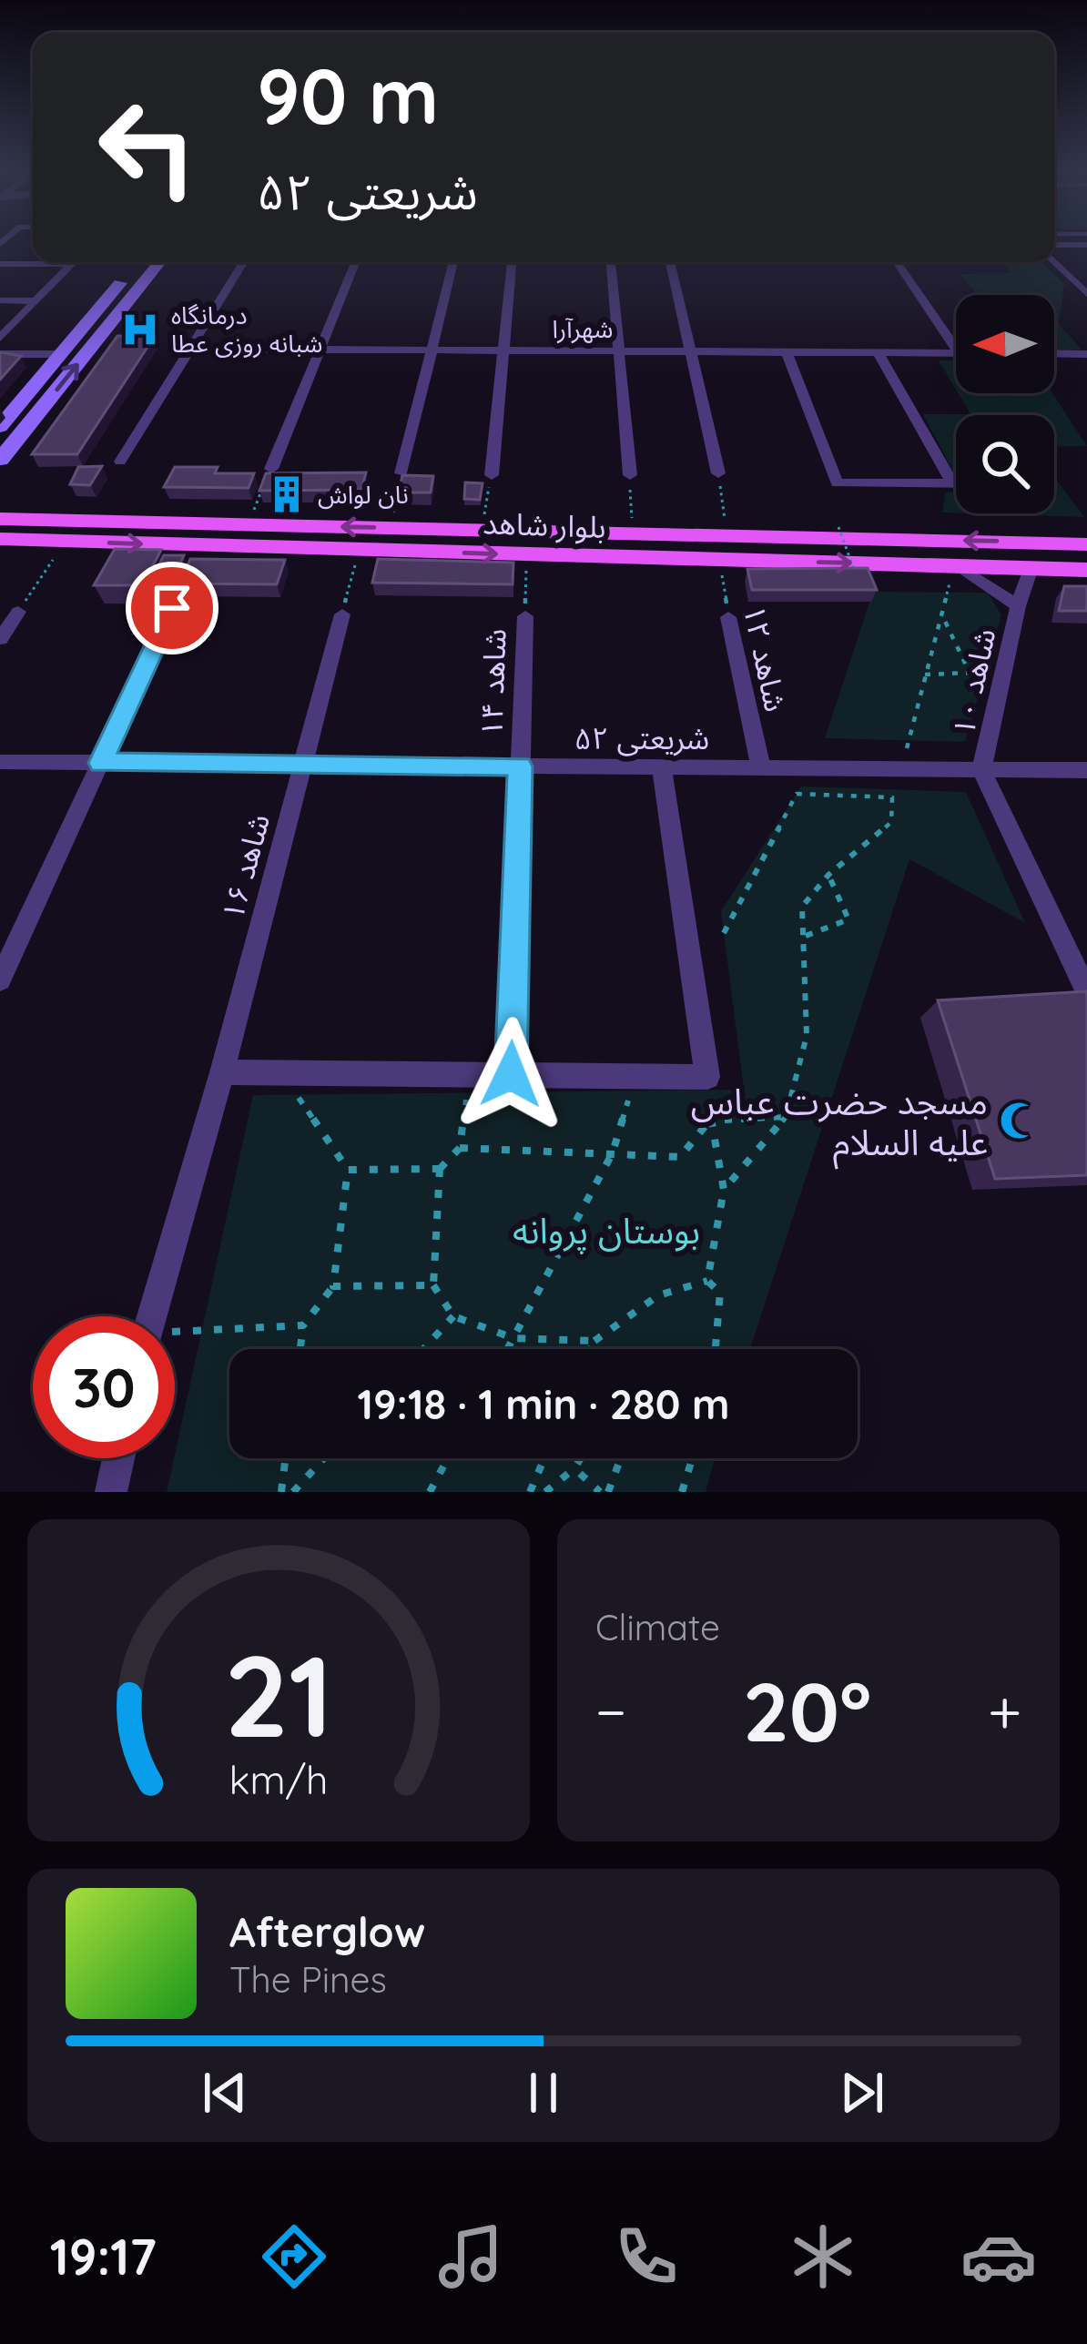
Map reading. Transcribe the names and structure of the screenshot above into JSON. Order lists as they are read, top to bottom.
{
  "streets": {
    "main road": ["بلوار شاهد"],
    "street": [
      "شهرآرا",
      "شاهد ۱۲",
      "شاهد ۱۰",
      "شاهد ۱۴",
      "شریعتی ۵۲",
      "شاهد ۱۶"
    ]
  },
  "crossings": [
    ["بلوار شاهد", "شاهد ۱۲"],
    ["بلوار شاهد", "شاهد ۱۰"],
    ["بلوار شاهد", "شاهد ۱۴"],
    ["شاهد ۱۲", "شریعتی ۵۲"],
    ["شاهد ۱۰", "شریعتی ۵۲"],
    ["شاهد ۱۴", "شریعتی ۵۲"],
    ["شریعتی ۵۲", "شاهد ۱۶"]
  ],
  "parks": ["بوستان پروانه"],
  "places": {
    "hospital": ["درمانگاه شبانه روزی عطا"],
    "building": ["نان لواش"],
    "mosque": ["مسجد حضرت عباس علیه السلام"]
  },
  "north": "left",
  "page": {
    "turn": ["90 m", "شریعتی ۵۲"],
    "limit": "30",
    "trip": "19:18 · 1 min · 280 m",
    "tile": "Climate",
    "heat": ["−", "20°", "+"],
    "song": ["Afterglow", "The Pines"],
    "tabs": "19:17",
    "gauge": ["21", "km/h"]
  }
}
